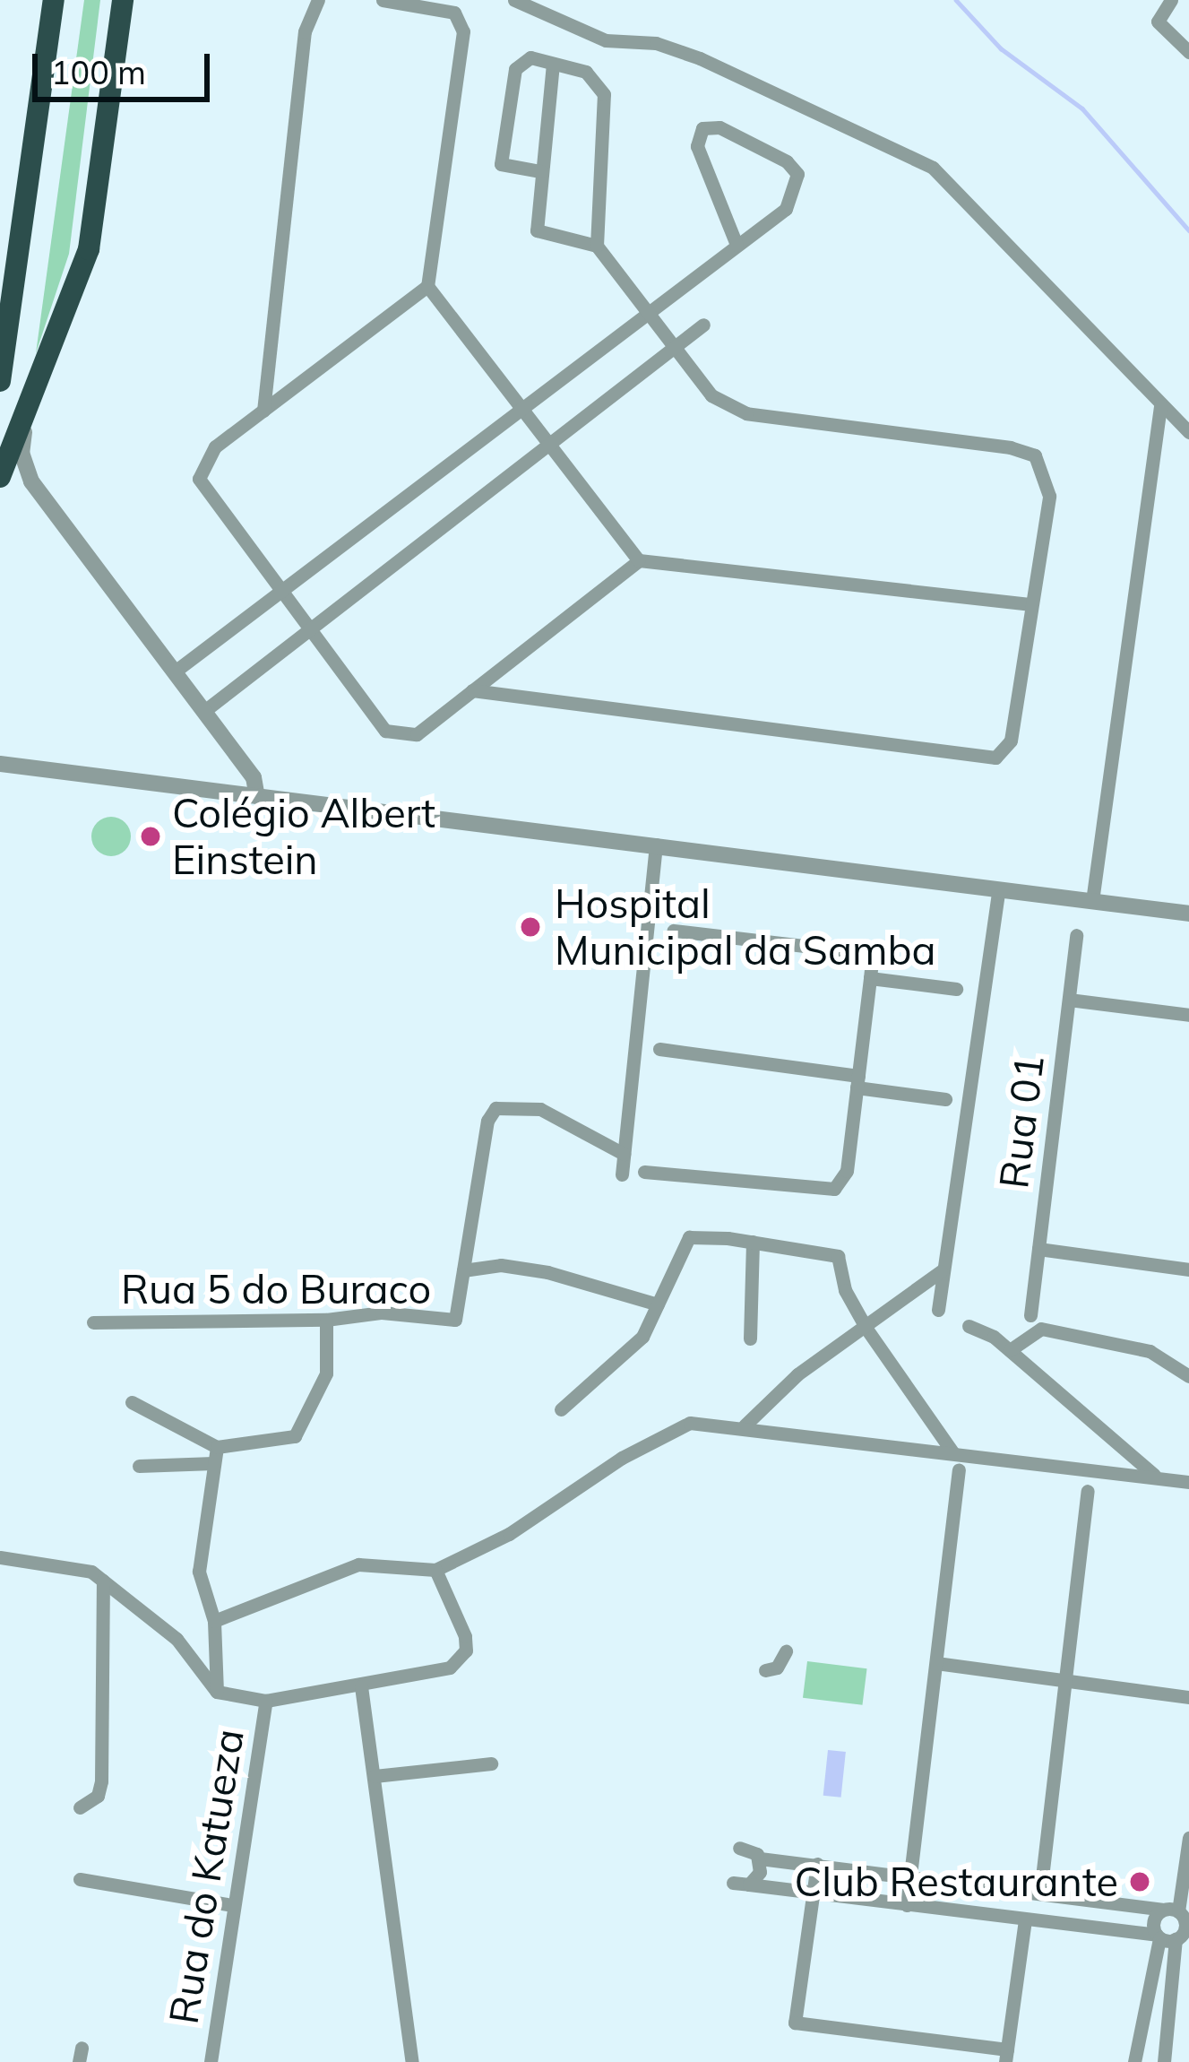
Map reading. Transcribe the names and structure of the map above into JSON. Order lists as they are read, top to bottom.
{
  "streets": {
    "street": ["Rua 01", "Rua 5 do Buraco", "Rua do Katueza"]
  },
  "places": ["Colégio Albert Einstein", "Hospital Municipal da Samba", "Club Restaurante"],
  "scale_bar": "100 m"
}
